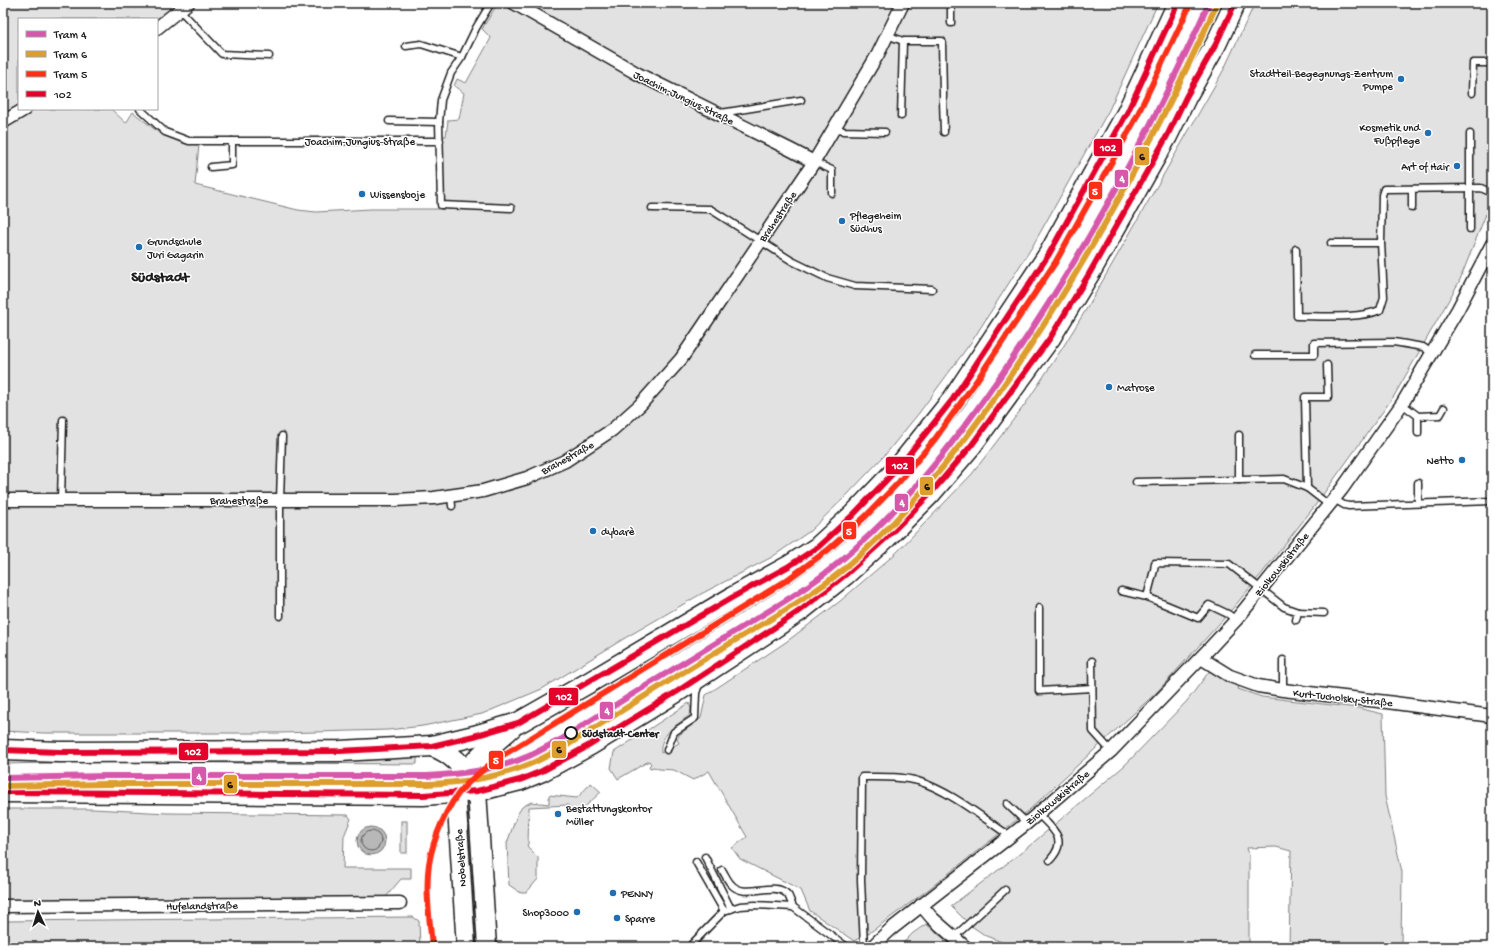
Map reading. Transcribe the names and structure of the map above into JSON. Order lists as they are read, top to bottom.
{
  "streets": {
    "main road": ["Nobelstraße"],
    "street": [
      "Joachim-Jungius-Straße",
      "Brahestraße",
      "Ziolkowskistraße",
      "Kurt-Tucholsky-Straße",
      "Hufelandstraße"
    ]
  },
  "crossings": [
    ["Joachim-Jungius-Straße", "Brahestraße"],
    ["Ziolkowskistraße", "Kurt-Tucholsky-Straße"]
  ],
  "districts": ["Südstadt"],
  "places": [
    "Stadtteil-Begegnungs-Zentrum Pumpe",
    "Kosmetik und Fußpflege",
    "Art of Hair",
    "Wissensboje",
    "Pflegeheim Südhus",
    "Grundschule Juri Gagarin",
    "Matrose",
    "Netto",
    "dybarè",
    "Südstadt-Center",
    "Bestattungskontor Müller",
    "PENNY",
    "Shop3000",
    "Sparre"
  ],
  "lines": [
    "tram line 4",
    "tram line 5",
    "transit line 102",
    "tram line 6"
  ],
  "legend": [
    "Tram 4",
    "Tram 6",
    "Tram 5",
    "102"
  ],
  "north": "top"
}
